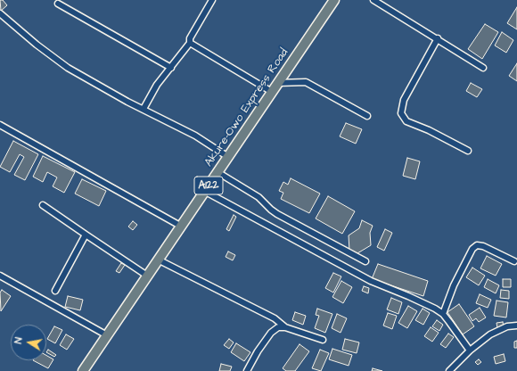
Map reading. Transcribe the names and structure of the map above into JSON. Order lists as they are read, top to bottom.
{
  "streets": {
    "highway": ["Akure-Owo Express Road", "A122"]
  },
  "north": "left"
}
